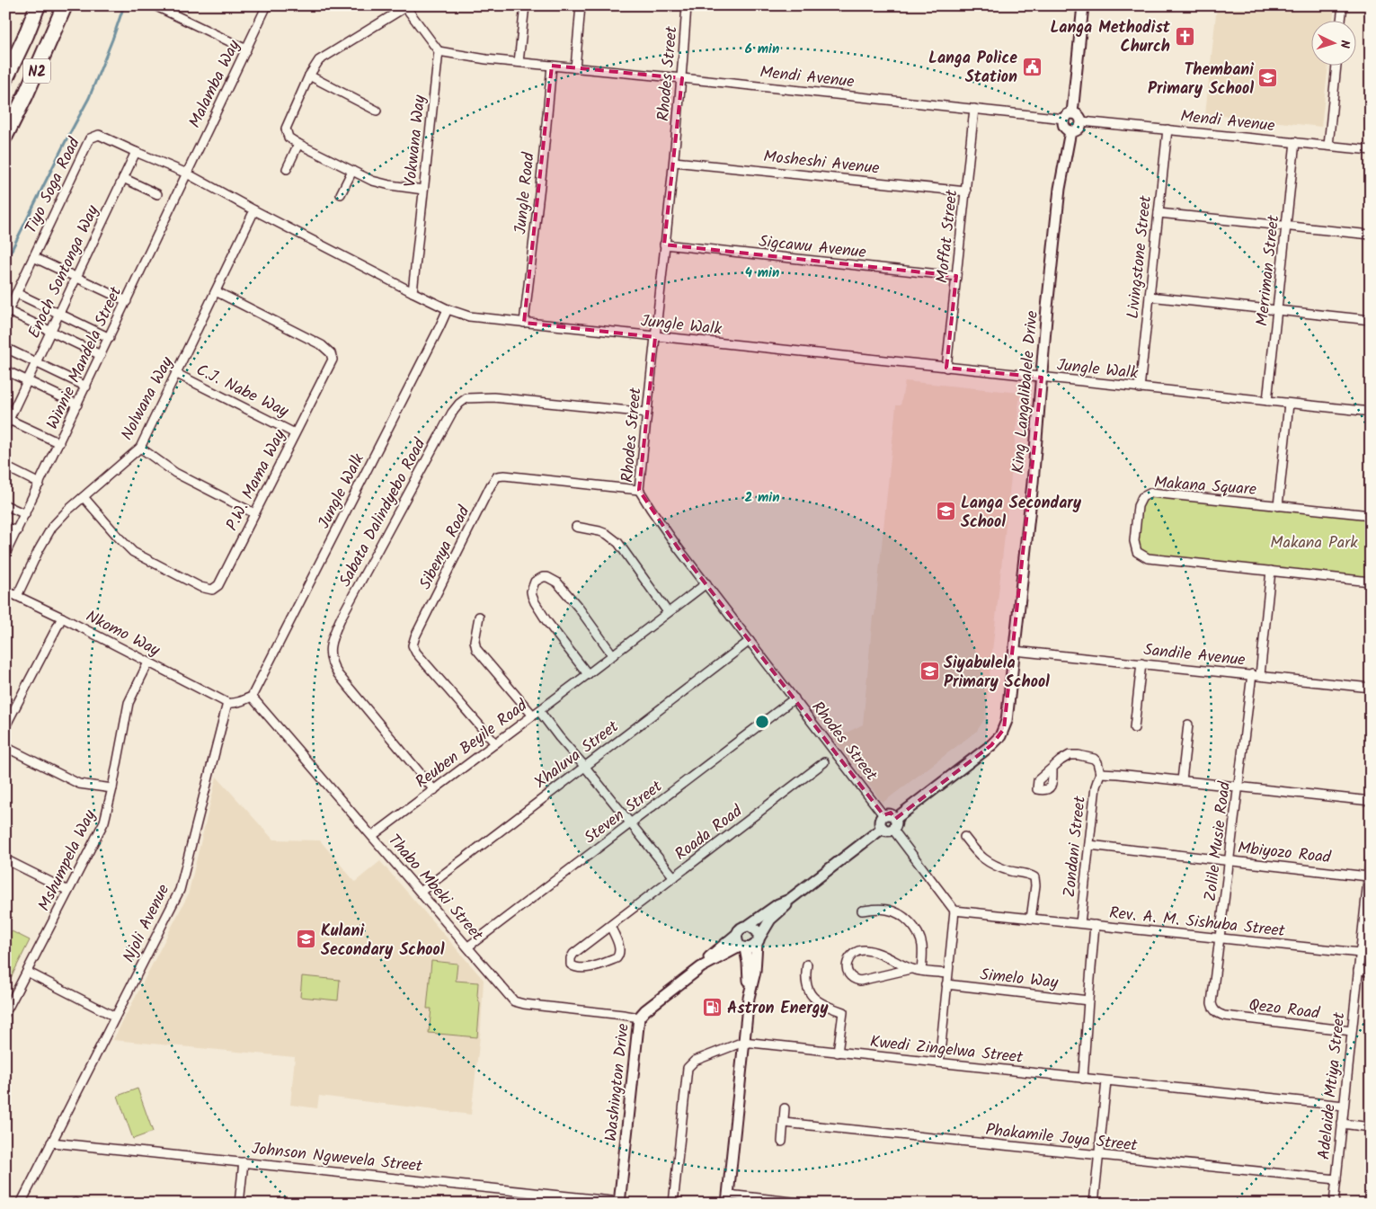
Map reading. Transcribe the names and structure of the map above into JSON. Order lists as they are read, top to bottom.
{
  "streets": {
    "highway": ["N2"],
    "street": [
      "Rhodes Street",
      "Mendi Avenue",
      "Malamba Way",
      "Vokwana Way",
      "Mosheshi Avenue",
      "Tiyo Soga Road",
      "Jungle Road",
      "Moffat Street",
      "Sigcawu Avenue",
      "Livingstone Street",
      "Merriman Street",
      "Enoch Sontonga Way",
      "Jungle Walk",
      "Winnie Mandela Street",
      "C.J. Nabe Way",
      "King Langalibalele Drive",
      "Nolwana Way",
      "P.W. Mama Way",
      "Makana Square",
      "Sabata Dalindyebo Road",
      "Sibenya Road",
      "Nkomo Way",
      "Sandile Avenue",
      "Reuben Beyile Road",
      "Xhaluva Street",
      "Steven Street",
      "Roada Road",
      "Zolile Musie Road",
      "Zondani Street",
      "Mbiyozo Road",
      "Mshumpela Way",
      "Thabo Mbeki Street",
      "Rev. A. M. Sishuba Street",
      "Njoli Avenue",
      "Simelo Way",
      "Qezo Road",
      "Kwedi Zingelwa Street",
      "Washington Drive",
      "Adelaide Mtiya Street",
      "Phakamile Joya Street",
      "Johnson Ngwevela Street"
    ]
  },
  "crossings": [
    ["Rhodes Street", "Mendi Avenue"],
    ["Rhodes Street", "Mosheshi Avenue"],
    ["Rhodes Street", "Sigcawu Avenue"],
    ["Rhodes Street", "Jungle Walk"],
    ["Rhodes Street", "Sabata Dalindyebo Road"],
    ["Rhodes Street", "Sibenya Road"],
    ["Rhodes Street", "Reuben Beyile Road"],
    ["Rhodes Street", "Xhaluva Street"],
    ["Rhodes Street", "Steven Street"],
    ["Mendi Avenue", "Vokwana Way"],
    ["Mendi Avenue", "Jungle Road"],
    ["Mendi Avenue", "Moffat Street"],
    ["Mendi Avenue", "Livingstone Street"],
    ["Mendi Avenue", "Merriman Street"],
    ["Mendi Avenue", "King Langalibalele Drive"],
    ["Malamba Way", "Tiyo Soga Road"],
    ["Malamba Way", "Winnie Mandela Street"],
    ["Mosheshi Avenue", "Moffat Street"],
    ["Tiyo Soga Road", "Enoch Sontonga Way"],
    ["Tiyo Soga Road", "Winnie Mandela Street"],
    ["Jungle Road", "Jungle Walk"],
    ["Moffat Street", "Sigcawu Avenue"],
    ["Moffat Street", "Jungle Walk"],
    ["Livingstone Street", "Jungle Walk"],
    ["Merriman Street", "Jungle Walk"],
    ["Jungle Walk", "King Langalibalele Drive"],
    ["Jungle Walk", "Thabo Mbeki Street"],
    ["C.J. Nabe Way", "Nolwana Way"],
    ["C.J. Nabe Way", "P.W. Mama Way"],
    ["King Langalibalele Drive", "Sandile Avenue"],
    ["King Langalibalele Drive", "Kwedi Zingelwa Street"],
    ["King Langalibalele Drive", "Washington Drive"],
    ["Nolwana Way", "P.W. Mama Way"],
    ["Nolwana Way", "Nkomo Way"],
    ["Makana Square", "Zolile Musie Road"],
    ["Sabata Dalindyebo Road", "Reuben Beyile Road"],
    ["Sibenya Road", "Reuben Beyile Road"],
    ["Nkomo Way", "Mshumpela Way"],
    ["Nkomo Way", "Njoli Avenue"],
    ["Sandile Avenue", "Zolile Musie Road"],
    ["Reuben Beyile Road", "Thabo Mbeki Street"],
    ["Xhaluva Street", "Thabo Mbeki Street"],
    ["Steven Street", "Thabo Mbeki Street"],
    ["Zolile Musie Road", "Mbiyozo Road"],
    ["Zolile Musie Road", "Rev. A. M. Sishuba Street"],
    ["Zolile Musie Road", "Qezo Road"],
    ["Zondani Street", "Mbiyozo Road"],
    ["Zondani Street", "Rev. A. M. Sishuba Street"],
    ["Mbiyozo Road", "Adelaide Mtiya Street"],
    ["Thabo Mbeki Street", "Washington Drive"],
    ["Rev. A. M. Sishuba Street", "Adelaide Mtiya Street"],
    ["Njoli Avenue", "Johnson Ngwevela Street"],
    ["Qezo Road", "Adelaide Mtiya Street"],
    ["Kwedi Zingelwa Street", "Adelaide Mtiya Street"],
    ["Washington Drive", "Johnson Ngwevela Street"],
    ["Adelaide Mtiya Street", "Phakamile Joya Street"]
  ],
  "parks": ["Makana Park"],
  "places": {
    "church": ["Langa Methodist Church"],
    "public building": ["Langa Police Station"],
    "school or university": [
      "Thembani Primary School",
      "Langa Secondary School",
      "Siyabulela Primary School",
      "Kulani Secondary School"
    ],
    "fuel station": ["Astron Energy"]
  },
  "north": "right",
  "rings": ["6 min", "4 min", "2 min"]
}
